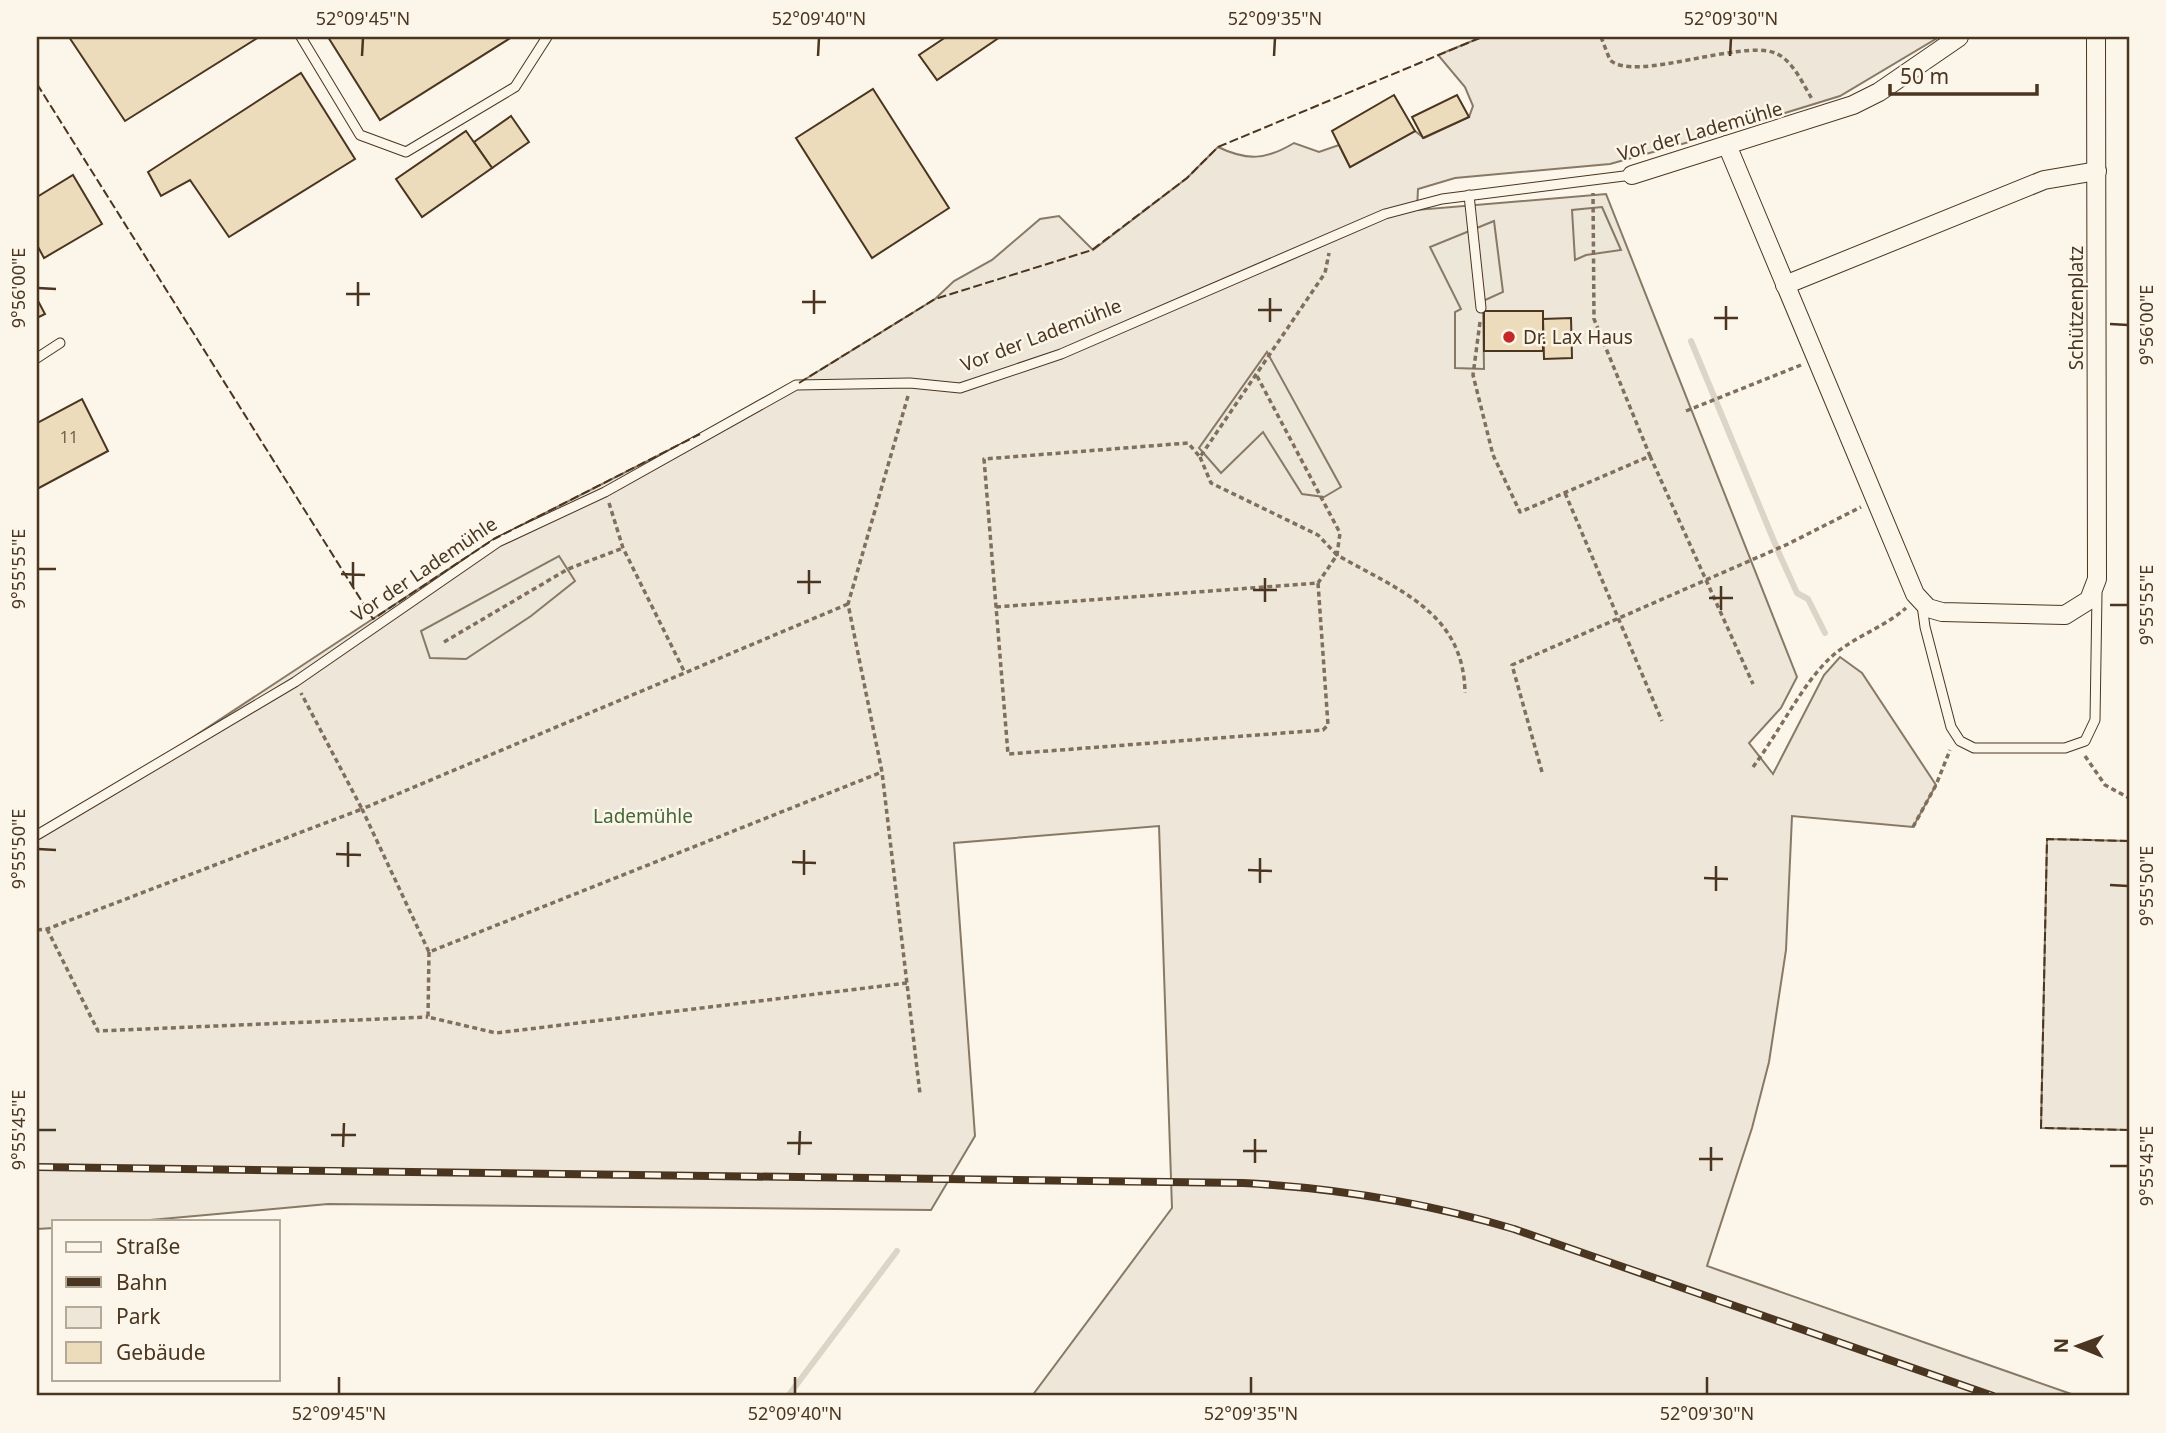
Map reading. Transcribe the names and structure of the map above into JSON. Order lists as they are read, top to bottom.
{
  "streets": {
    "street": ["Vor der Lademühle", "Schützenplatz"]
  },
  "parks": ["Lademühle"],
  "places": ["Dr. Lax Haus"],
  "house_numbers": ["11"],
  "legend": [
    "Straße",
    "Bahn",
    "Park",
    "Gebäude"
  ],
  "scale_bar": "50 m",
  "north": "left",
  "coordinates": [
    "52°09'45\"N",
    "52°09'40\"N",
    "52°09'35\"N",
    "52°09'30\"N",
    "9°56'00\"E",
    "9°55'55\"E",
    "9°55'50\"E",
    "9°55'45\"E"
  ]
}
